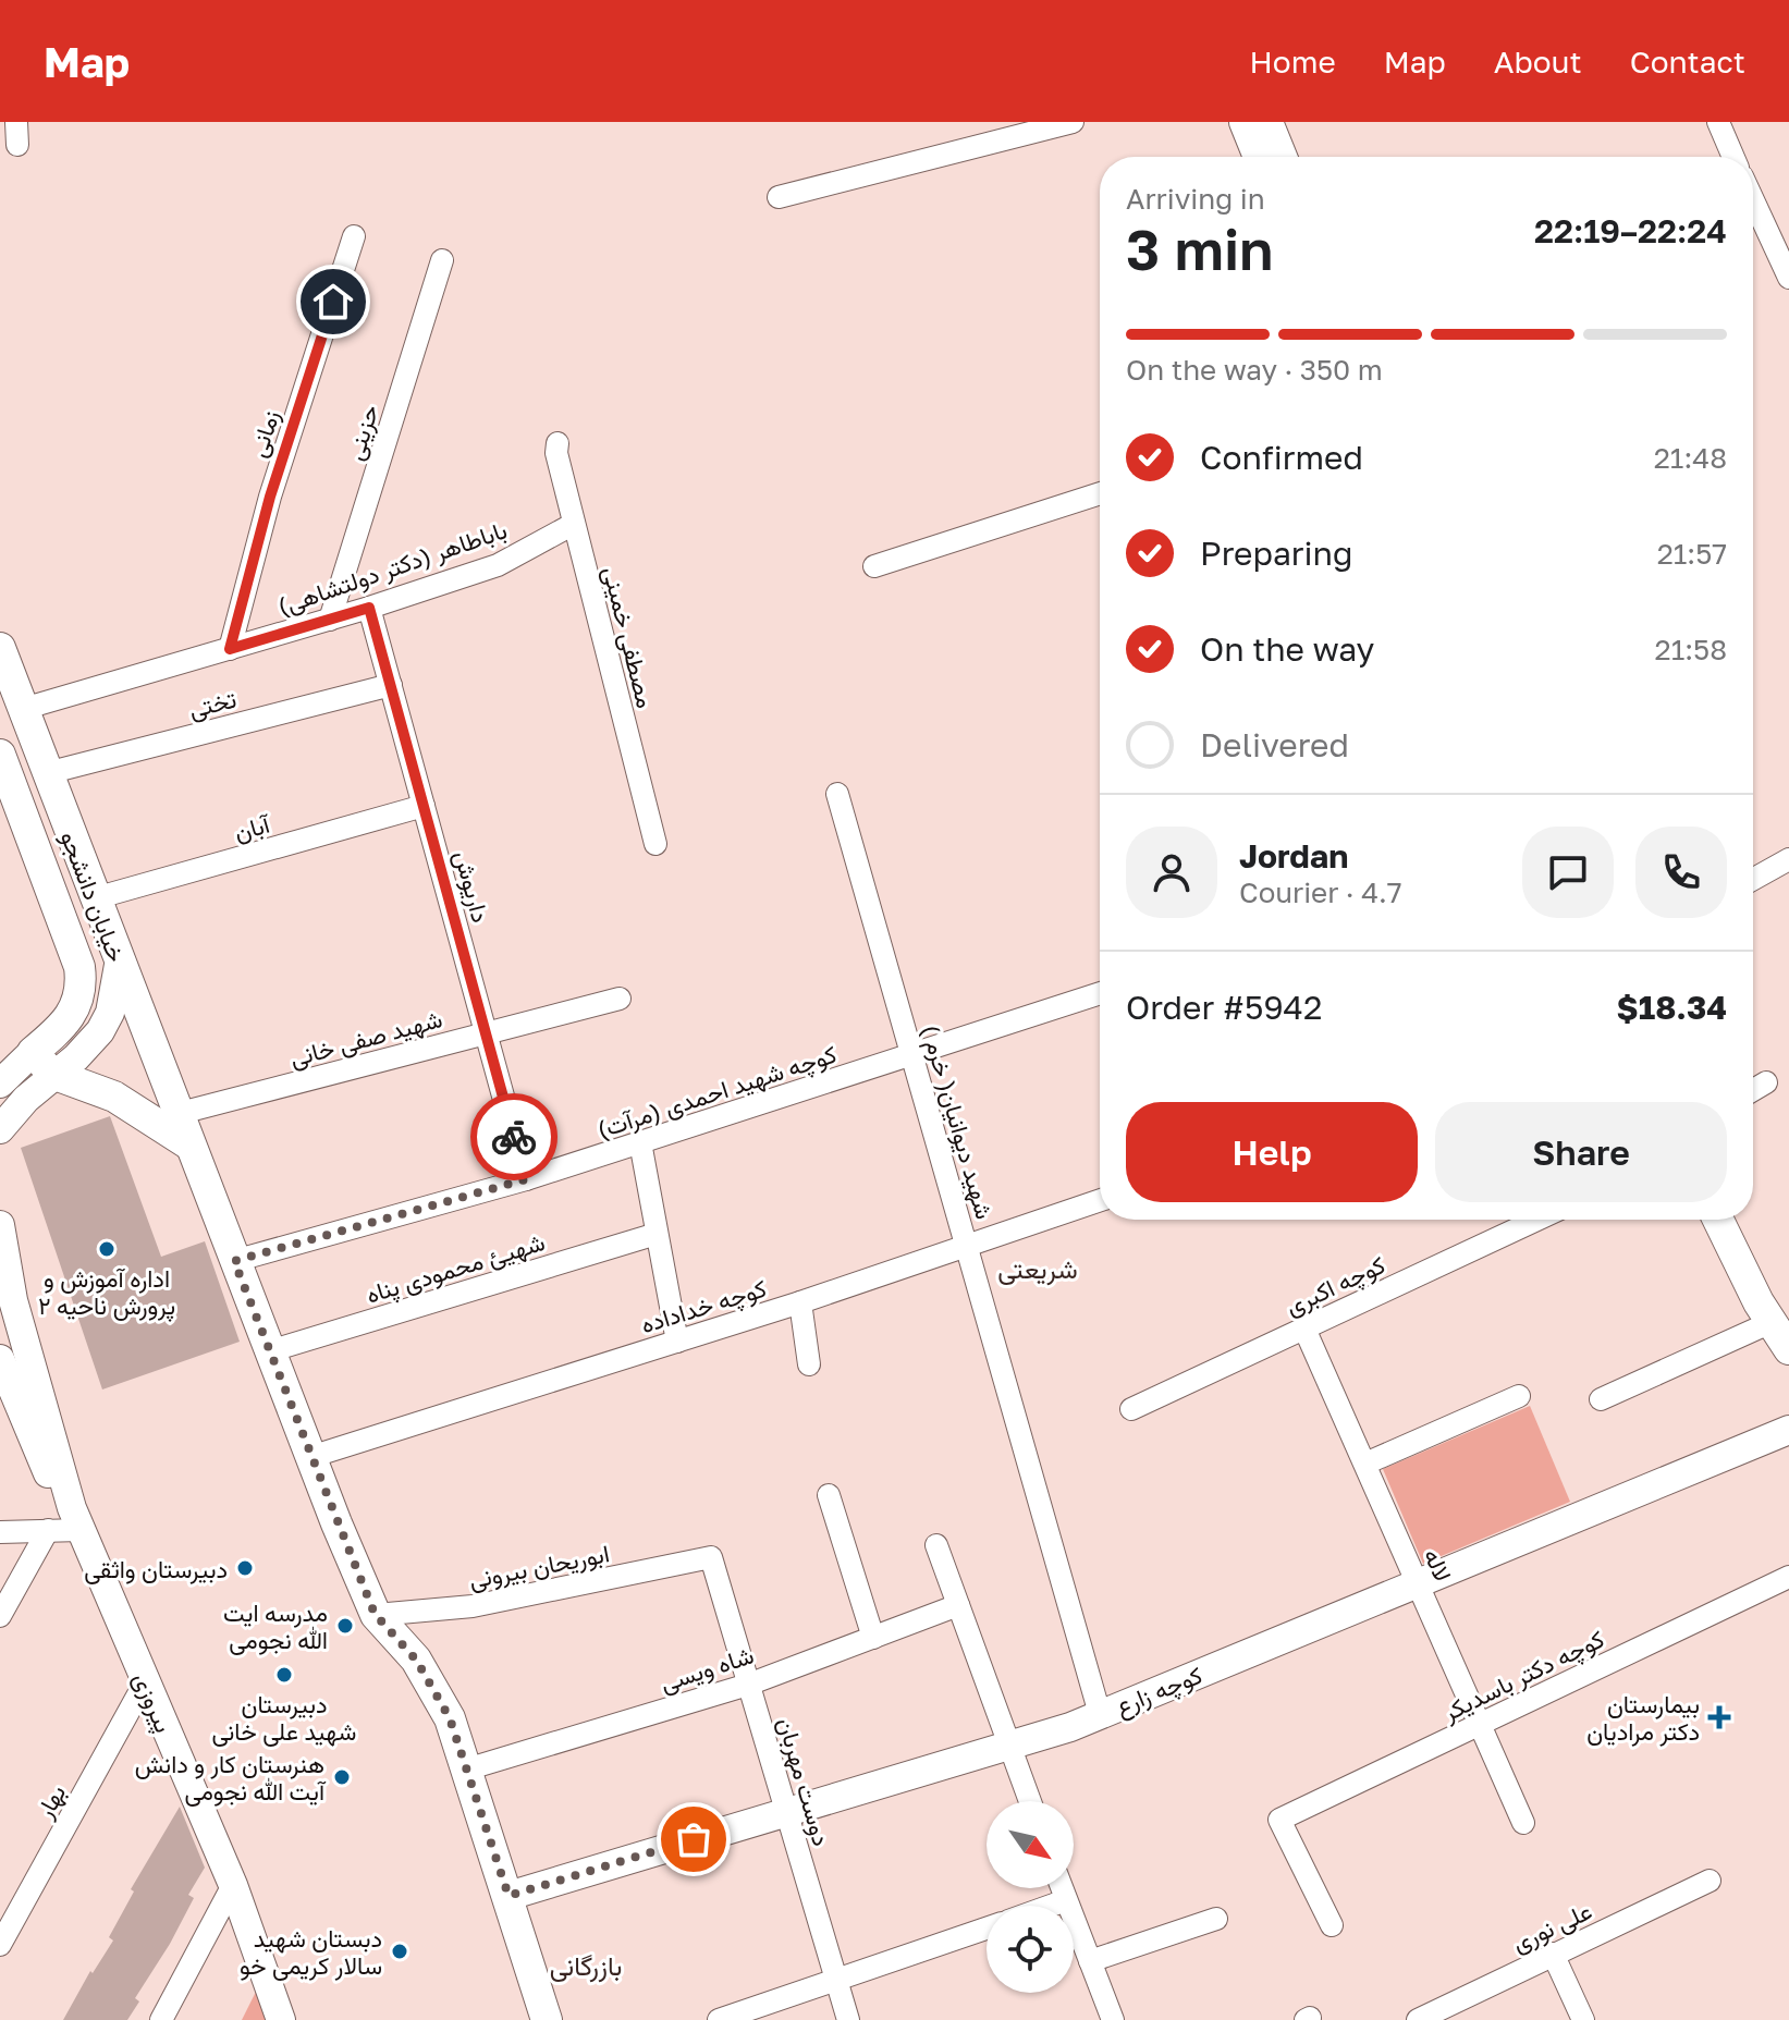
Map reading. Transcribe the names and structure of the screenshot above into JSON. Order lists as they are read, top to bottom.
{
  "streets": {
    "main road": ["خیابان دانشجو"],
    "street": [
      "حزینی",
      "زمانی",
      "باباطاهر (دکتر دولتشاهی)",
      "مصطفی خمینی",
      "تختی",
      "آبان",
      "داریوش",
      "شهید صفی خانی",
      "کوچه شهید احمدی (مرآت)",
      "شهید دیوانیان( خرم )",
      "شهیئ محمودی پناه",
      "کوچه اکبری",
      "کوچه خداداده",
      "لاله",
      "ابوریحان بیرونی",
      "شاه ویسی",
      "کوچه دکتر باسدیکر",
      "کوچه زارع",
      "پیروزی",
      "دوست مهربان",
      "بهار",
      "علی نوری"
    ]
  },
  "crossings": [
    ["حزینی", "باباطاهر (دکتر دولتشاهی)"],
    ["زمانی", "باباطاهر (دکتر دولتشاهی)"],
    ["باباطاهر (دکتر دولتشاهی)", "مصطفی خمینی"],
    ["باباطاهر (دکتر دولتشاهی)", "داریوش"],
    ["باباطاهر (دکتر دولتشاهی)", "خیابان دانشجو"],
    ["تختی", "داریوش"],
    ["تختی", "خیابان دانشجو"],
    ["آبان", "داریوش"],
    ["آبان", "خیابان دانشجو"],
    ["داریوش", "شهید صفی خانی"],
    ["داریوش", "کوچه شهید احمدی (مرآت)"],
    ["خیابان دانشجو", "شهید صفی خانی"],
    ["خیابان دانشجو", "کوچه شهید احمدی (مرآت)"],
    ["خیابان دانشجو", "شهیئ محمودی پناه"],
    ["خیابان دانشجو", "کوچه خداداده"],
    ["خیابان دانشجو", "ابوریحان بیرونی"],
    ["خیابان دانشجو", "شاه ویسی"],
    ["خیابان دانشجو", "کوچه زارع"],
    ["کوچه شهید احمدی (مرآت)", "شهید دیوانیان( خرم )"],
    ["شهید دیوانیان( خرم )", "کوچه خداداده"],
    ["شهید دیوانیان( خرم )", "کوچه زارع"],
    ["کوچه اکبری", "لاله"],
    ["لاله", "کوچه دکتر باسدیکر"],
    ["لاله", "کوچه زارع"],
    ["ابوریحان بیرونی", "دوست مهربان"],
    ["شاه ویسی", "دوست مهربان"],
    ["کوچه زارع", "دوست مهربان"],
    ["پیروزی", "بهار"]
  ],
  "districts": ["شریعتی", "بازرگانی"],
  "places": {
    "other": [
      "اداره آموزش و پرورش ناحیه ۲",
      "دبیرستان واثقی",
      "مدرسه ایت الله نجومی",
      "دبیرستان شهید علی خانی",
      "هنرستان کار و دانش آیت الله نجومی",
      "دبستان شهید سالار کریمی خو"
    ],
    "health": ["بیمارستان دکتر مرادیان"]
  },
  "north": "bottom right",
  "page": {
    "header": "Map",
    "nav": [
      "Home",
      "Map",
      "About",
      "Contact"
    ],
    "heading": ["3 min", "Arriving in", "22:19–22:24"],
    "panel": [
      "Jordan",
      "Courier · 4.7",
      "Order #5942",
      "$18.34"
    ],
    "bar": "On the way · 350 m",
    "list": [
      ["Confirmed", "21:48"],
      ["Preparing", "21:57"],
      ["On the way", "21:58"],
      "Delivered"
    ],
    "buttons": ["Help", "Share"]
  }
}
